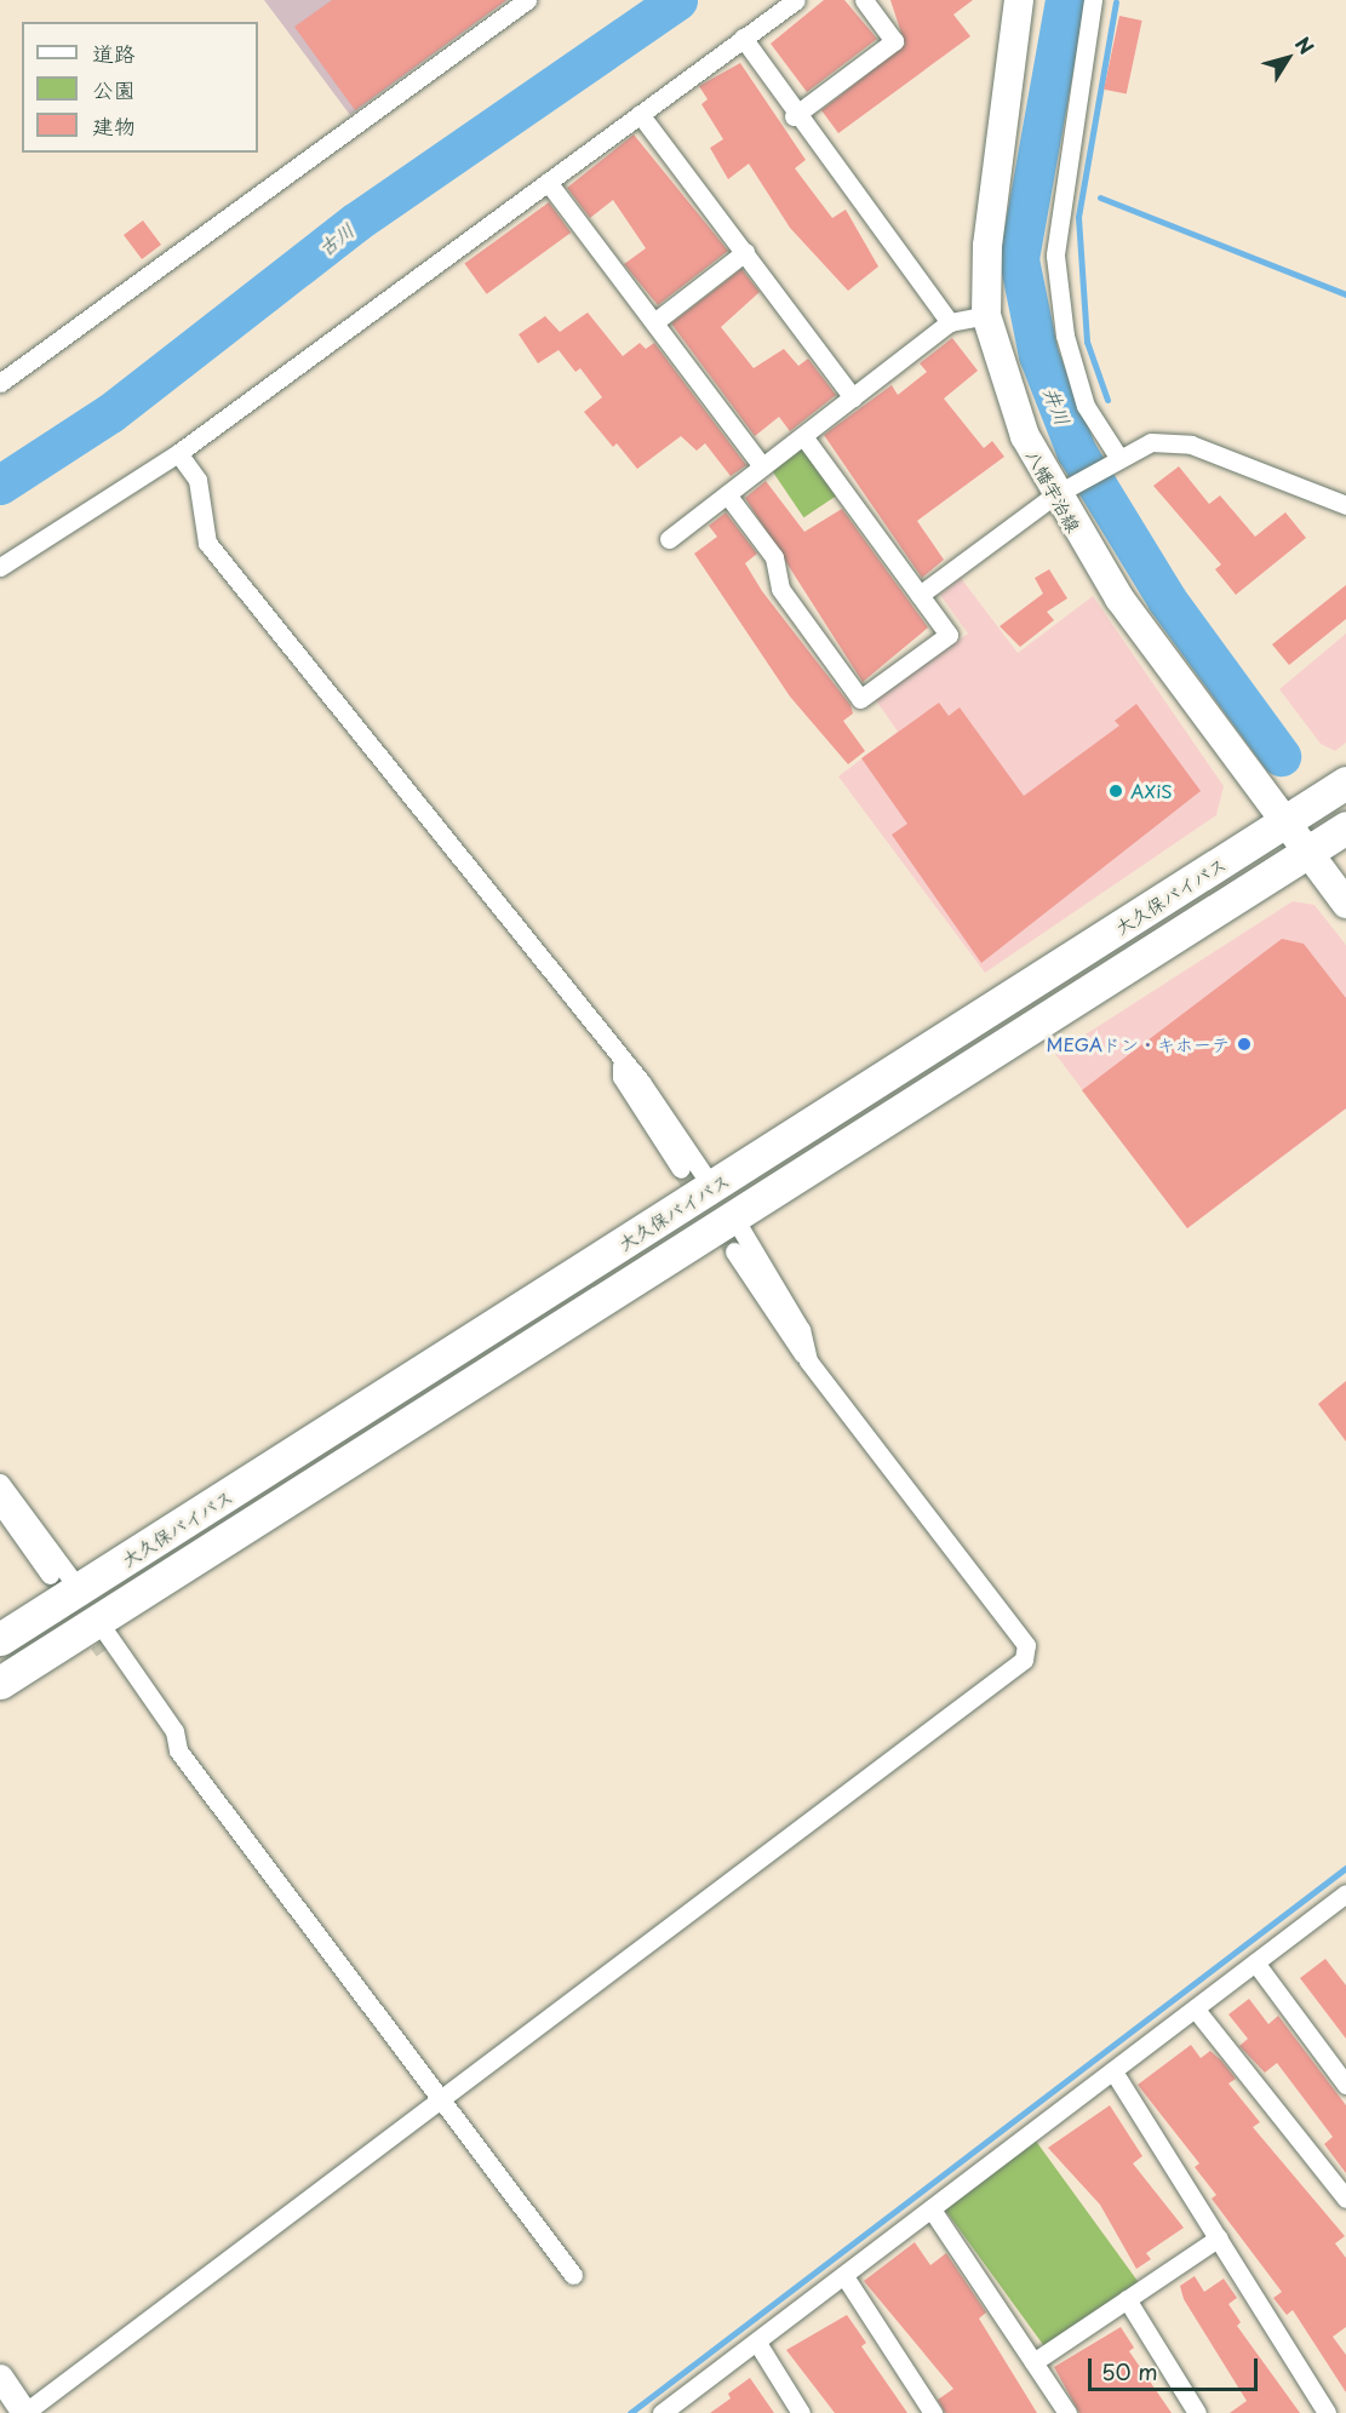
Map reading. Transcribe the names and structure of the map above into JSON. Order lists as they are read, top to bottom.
{
  "streets": {
    "highway": ["大久保バイパス"],
    "main road": ["八幡宇治線"]
  },
  "crossings": [
    ["八幡宇治線", "大久保バイパス"]
  ],
  "water": ["古川", "井川"],
  "places": ["AXiS", "MEGAドン・キホーテ"],
  "legend": ["道路", "公園", "建物"],
  "scale_bar": "50 m",
  "north": "top right"
}
